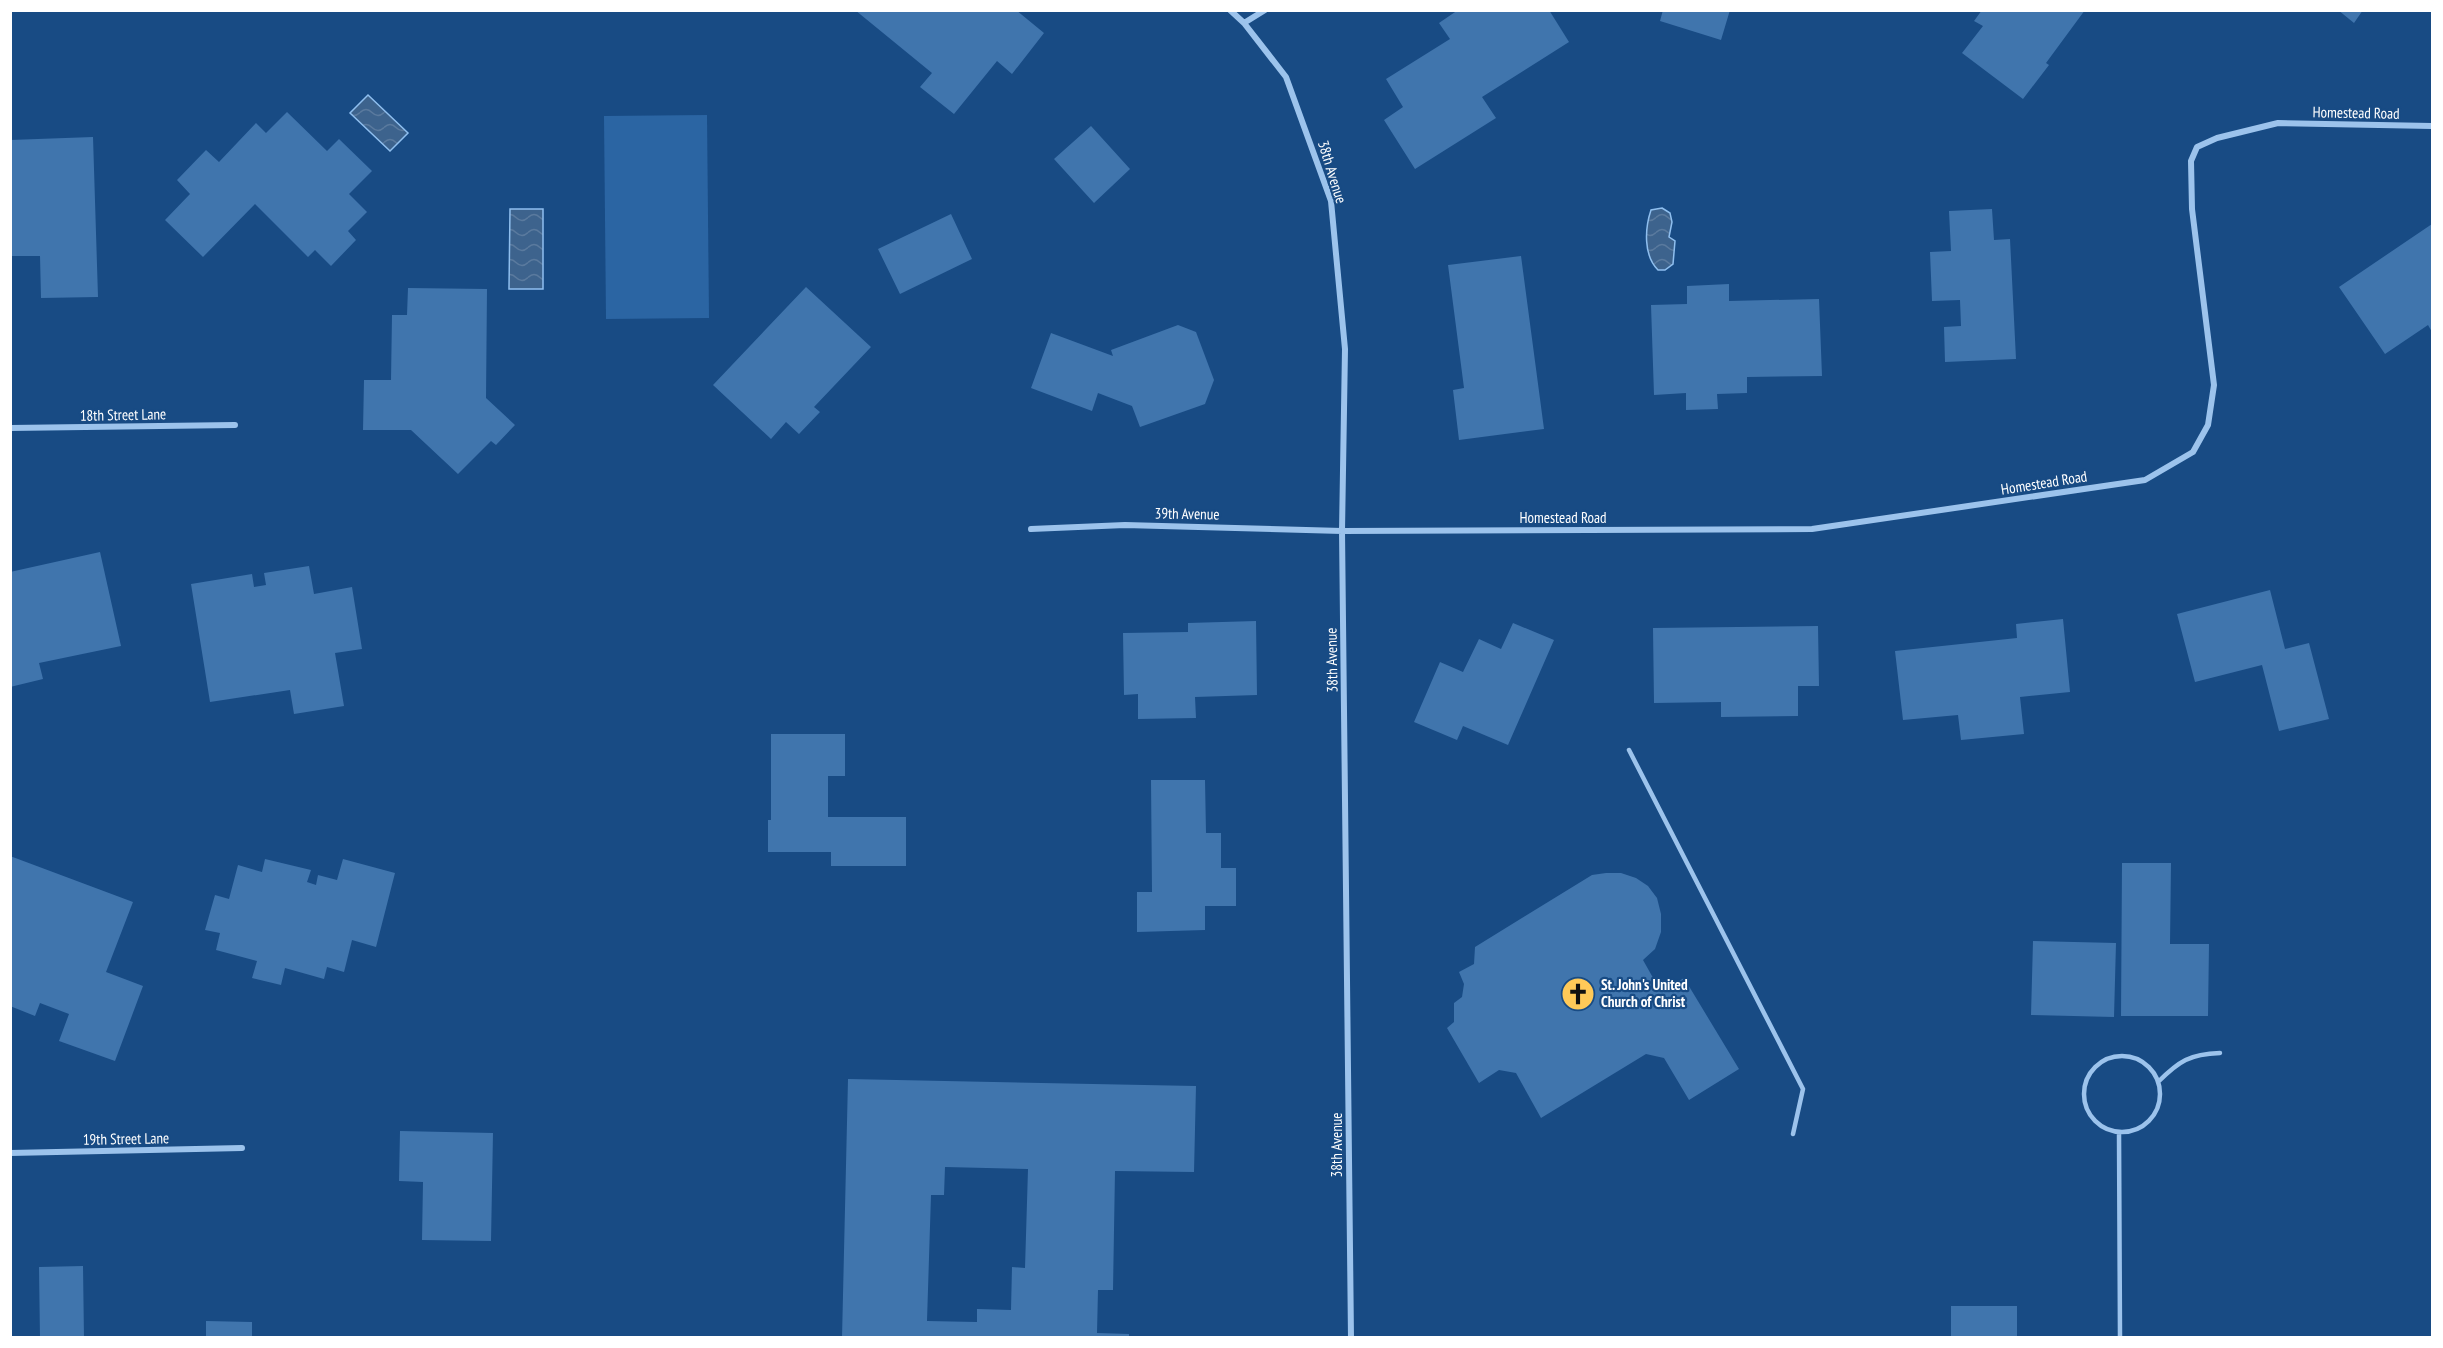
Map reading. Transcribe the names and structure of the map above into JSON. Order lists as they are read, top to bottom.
{
  "streets": {
    "street": [
      "Homestead Road",
      "38th Avenue",
      "18th Street Lane",
      "39th Avenue",
      "19th Street Lane"
    ]
  },
  "crossings": [
    ["Homestead Road", "38th Avenue"],
    ["Homestead Road", "39th Avenue"],
    ["38th Avenue", "39th Avenue"]
  ],
  "places": {
    "church": ["St. John's United Church of Christ"]
  }
}
